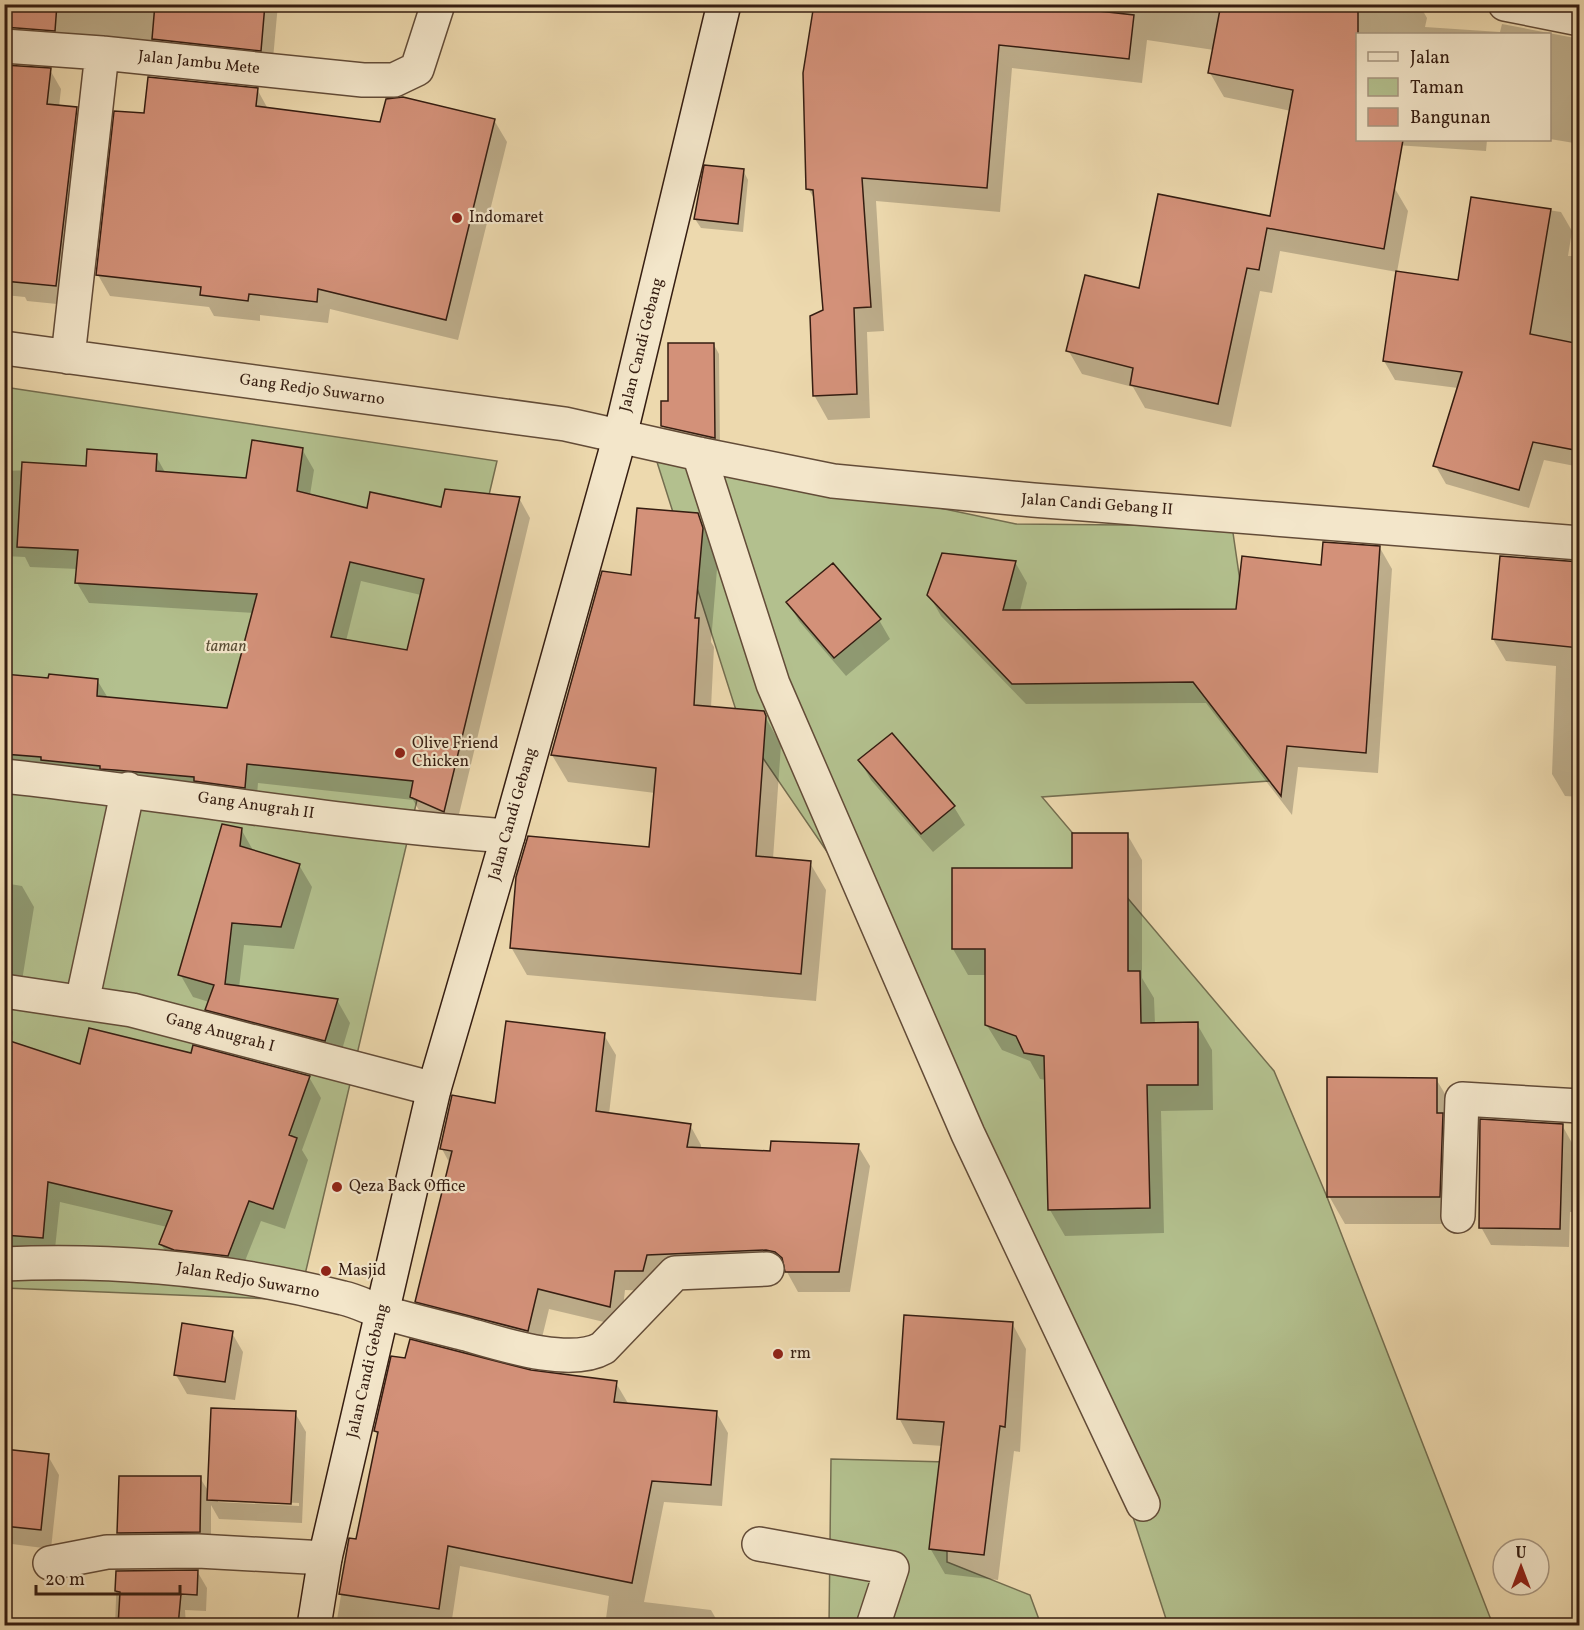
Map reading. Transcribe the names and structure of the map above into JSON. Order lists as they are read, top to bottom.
{
  "streets": {
    "street": [
      "Jalan Jambu Mete",
      "Jalan Candi Gebang",
      "Gang Redjo Suwarno",
      "Jalan Candi Gebang II",
      "Gang Anugrah II",
      "Gang Anugrah I",
      "Jalan Redjo Suwarno"
    ]
  },
  "crossings": [
    ["Jalan Candi Gebang", "Gang Redjo Suwarno"],
    ["Jalan Candi Gebang", "Jalan Candi Gebang II"],
    ["Jalan Candi Gebang", "Gang Anugrah II"],
    ["Jalan Candi Gebang", "Gang Anugrah I"],
    ["Jalan Candi Gebang", "Jalan Redjo Suwarno"],
    ["Gang Redjo Suwarno", "Jalan Candi Gebang II"]
  ],
  "parks": ["taman"],
  "places": [
    "Indomaret",
    "Olive Friend Chicken",
    "Qeza Back Office",
    "Masjid",
    "rm"
  ],
  "legend": ["Jalan", "Taman", "Bangunan"],
  "scale_bar": "20 m",
  "north": "top"
}
